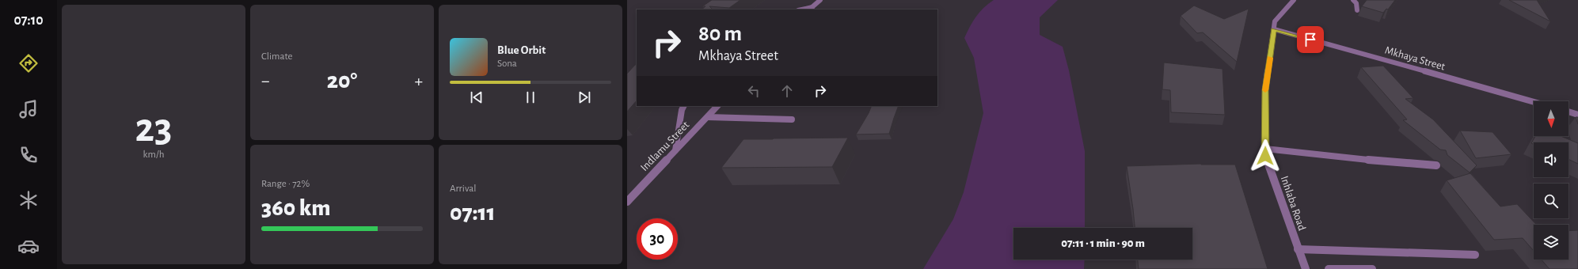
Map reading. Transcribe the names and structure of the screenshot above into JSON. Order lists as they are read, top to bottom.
{
  "streets": {
    "street": ["Mkhaya Street", "Indlamu Street", "Inhlaba Road"]
  },
  "crossings": [
    ["Mkhaya Street", "Inhlaba Road"]
  ],
  "north": "bottom",
  "page": {
    "tabs": "07:10",
    "tile": [
      ["23", "km/h"],
      "Climate",
      ["Range · 72%", "360 km"],
      ["Arrival", "07:11"]
    ],
    "turn": ["80 m", "Mkhaya Street"],
    "song": ["Blue Orbit", "Sona"],
    "heat": ["−", "20°", "+"],
    "limit": "30",
    "trip": "07:11 · 1 min · 90 m"
  }
}
